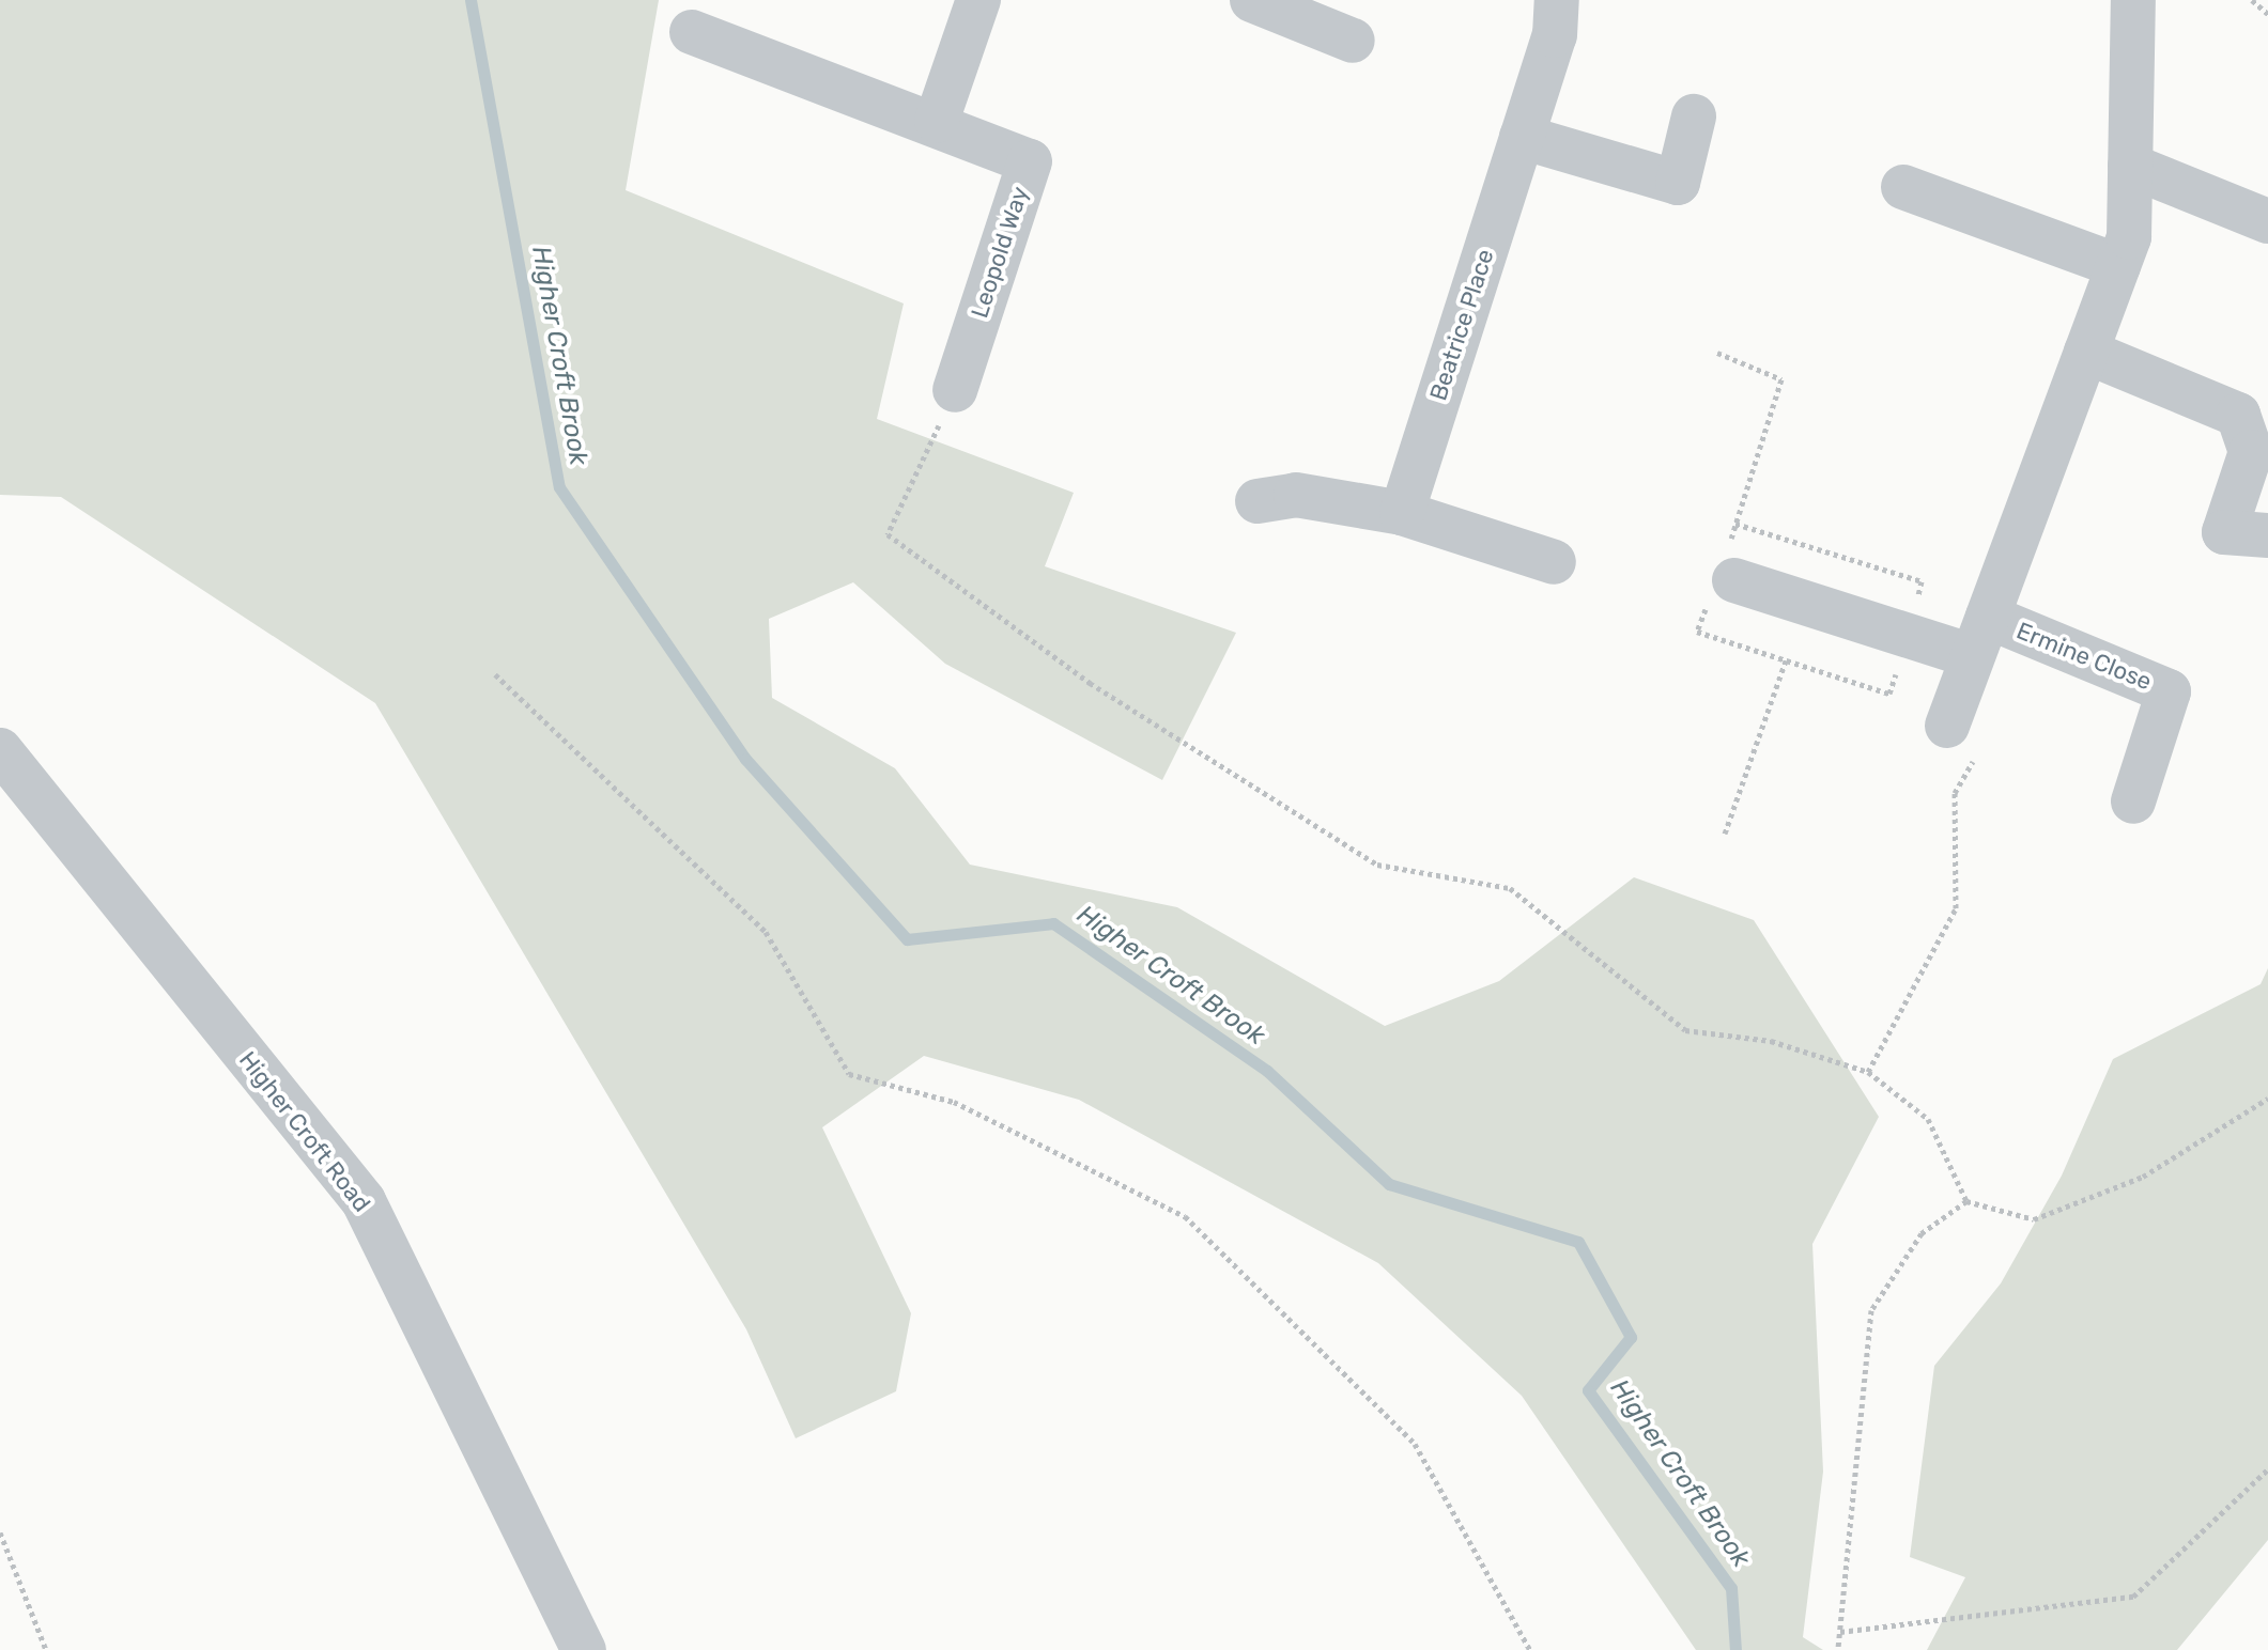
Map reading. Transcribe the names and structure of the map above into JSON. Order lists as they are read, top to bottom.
{
  "streets": {
    "street": [
      "Leopold Way",
      "Beatrice Place",
      "Ermine Close",
      "Higher Croft Road"
    ]
  },
  "water": ["Higher Croft Brook"]
}
